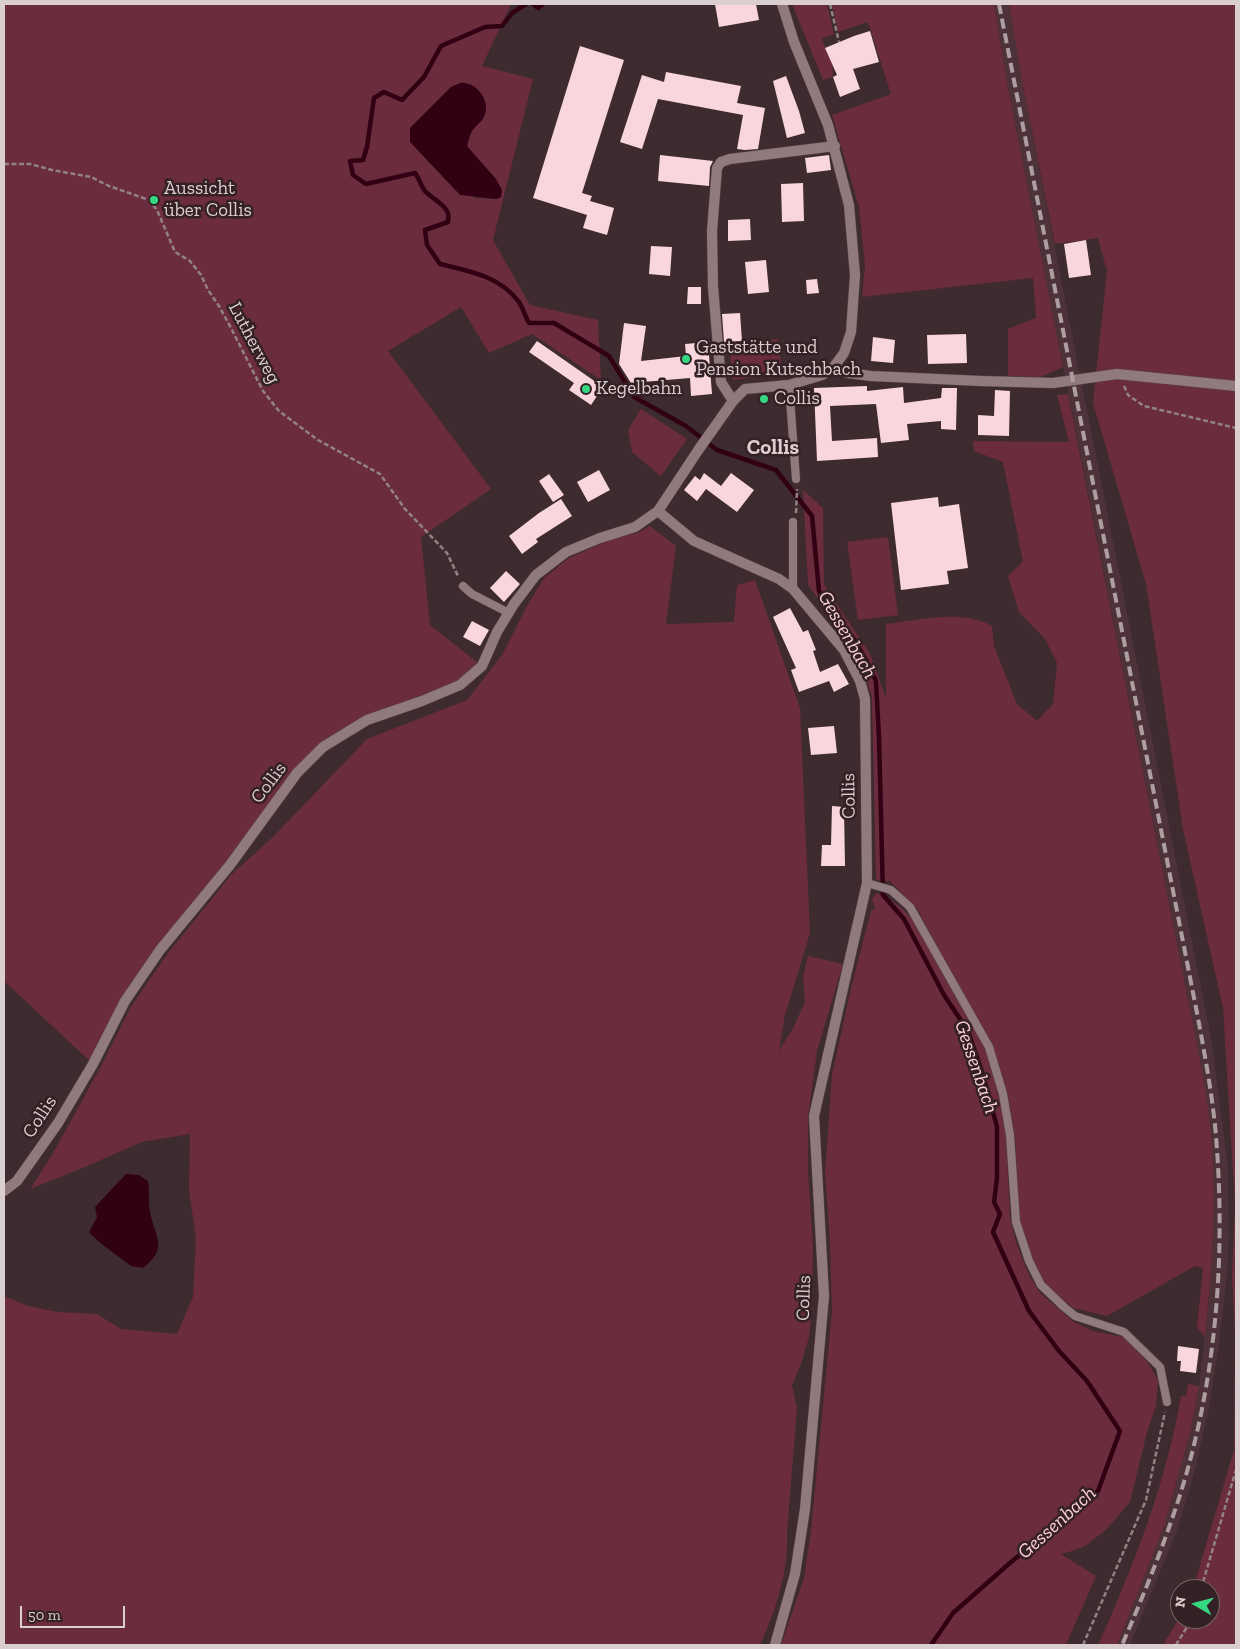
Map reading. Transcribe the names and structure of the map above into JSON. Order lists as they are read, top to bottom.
{
  "streets": {
    "street": ["Collis"],
    "path": ["Lutherweg"]
  },
  "districts": ["Collis"],
  "water": ["Gessenbach"],
  "places": [
    "Aussicht über Collis",
    "Gaststätte und Pension Kutschbach",
    "Kegelbahn",
    "Collis"
  ],
  "scale_bar": "50 m",
  "north": "left"
}
